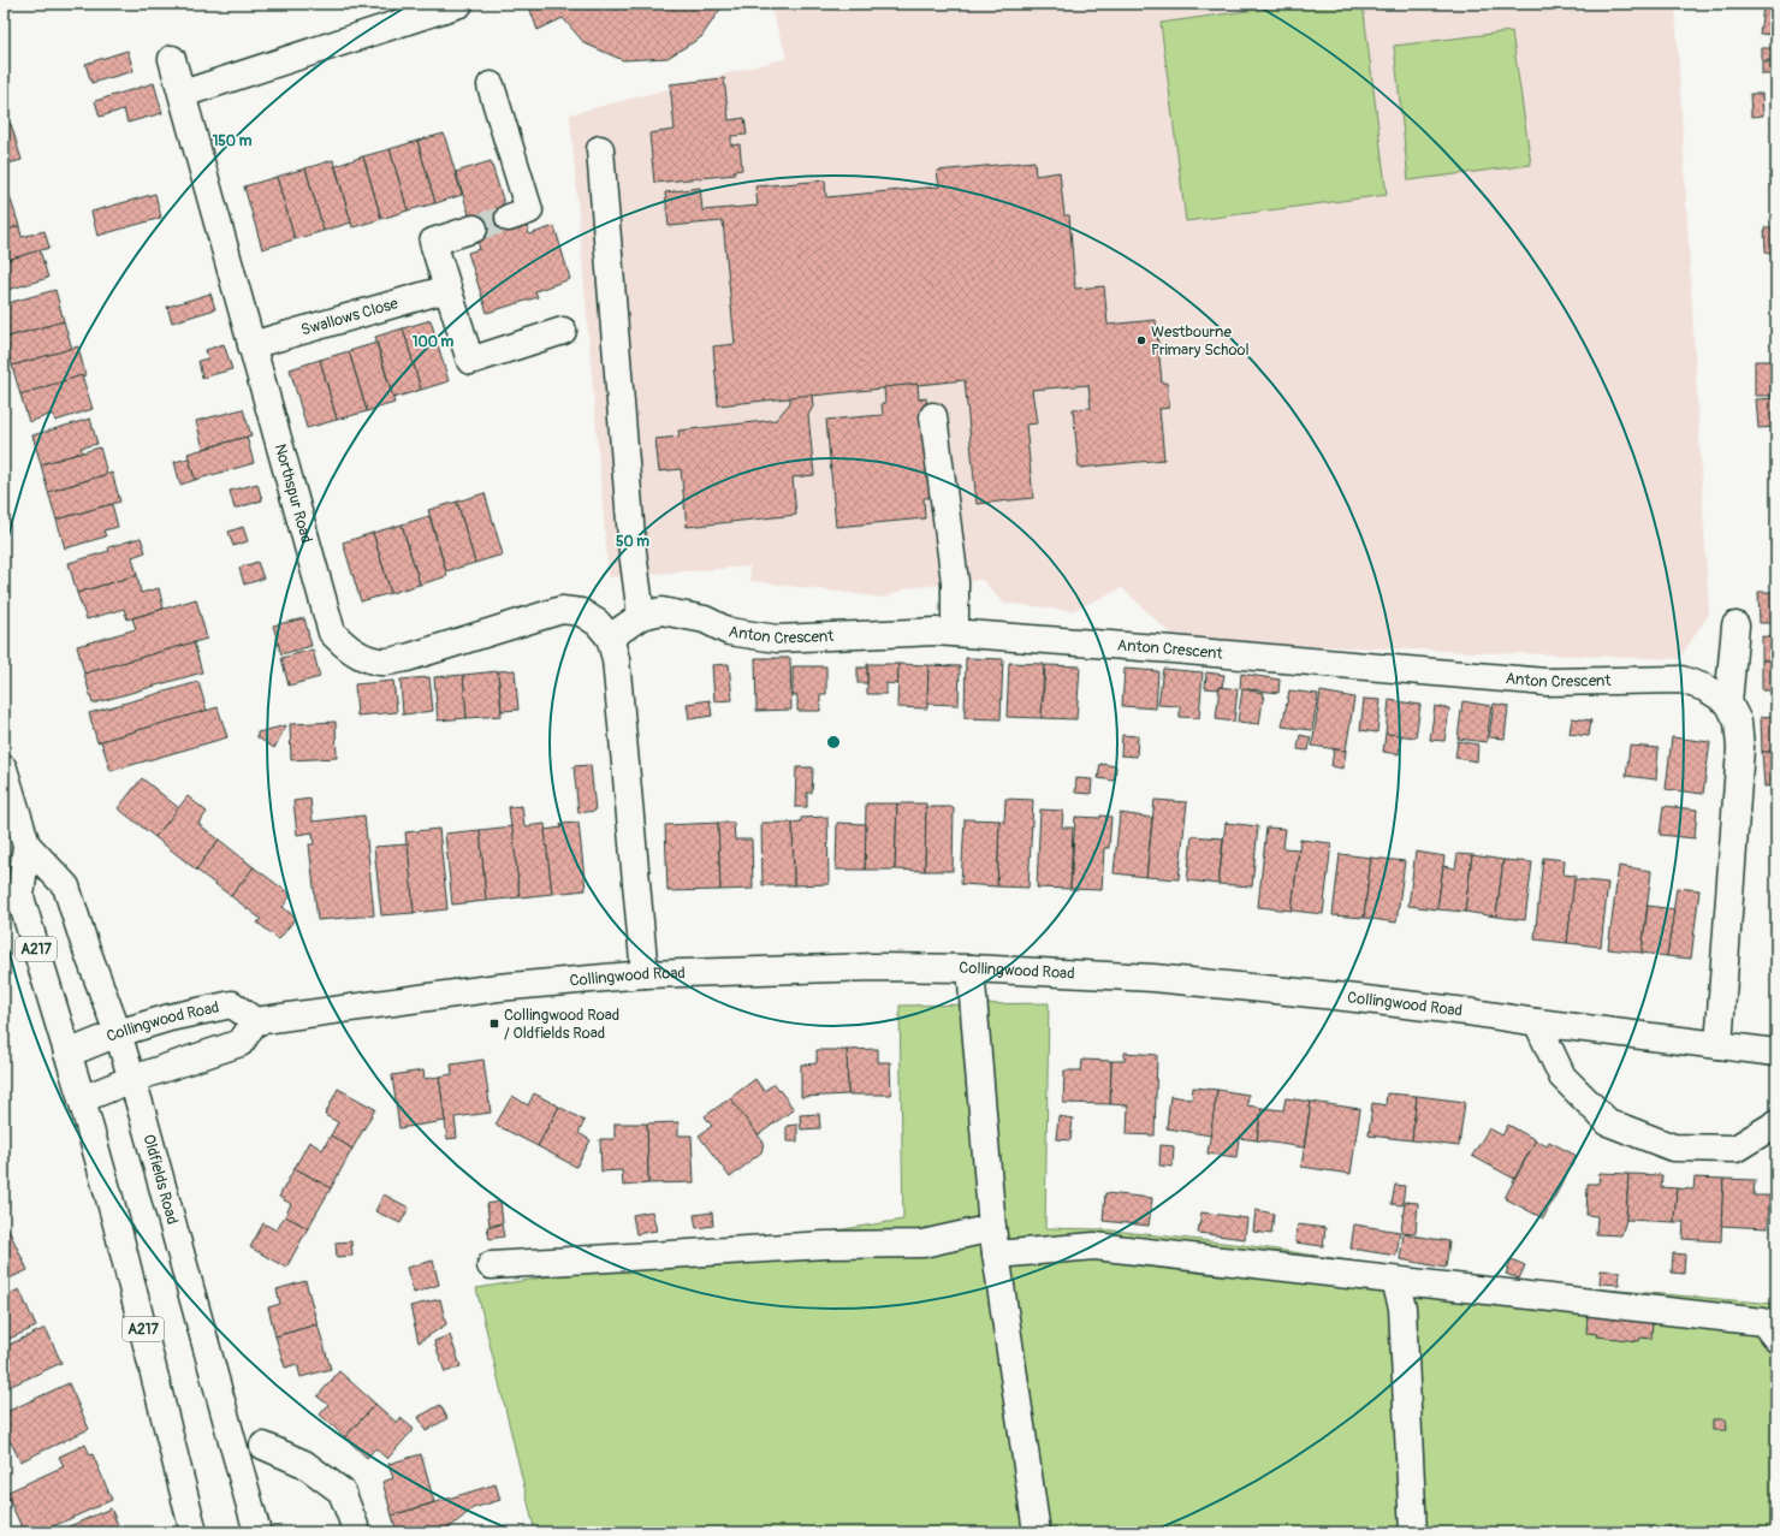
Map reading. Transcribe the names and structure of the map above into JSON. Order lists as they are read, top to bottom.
{
  "streets": {
    "main road": [
      "Swallows Close",
      "Northspur Road",
      "Anton Crescent",
      "A217",
      "Collingwood Road",
      "Oldfields Road"
    ]
  },
  "crossings": [
    ["Swallows Close", "Northspur Road"],
    ["Northspur Road", "Anton Crescent"],
    ["Collingwood Road", "Oldfields Road"]
  ],
  "places": {
    "other": ["Westbourne Primary School"],
    "transit": ["Collingwood Road / Oldfields Road"]
  },
  "rings": ["150 m", "100 m", "50 m"]
}
